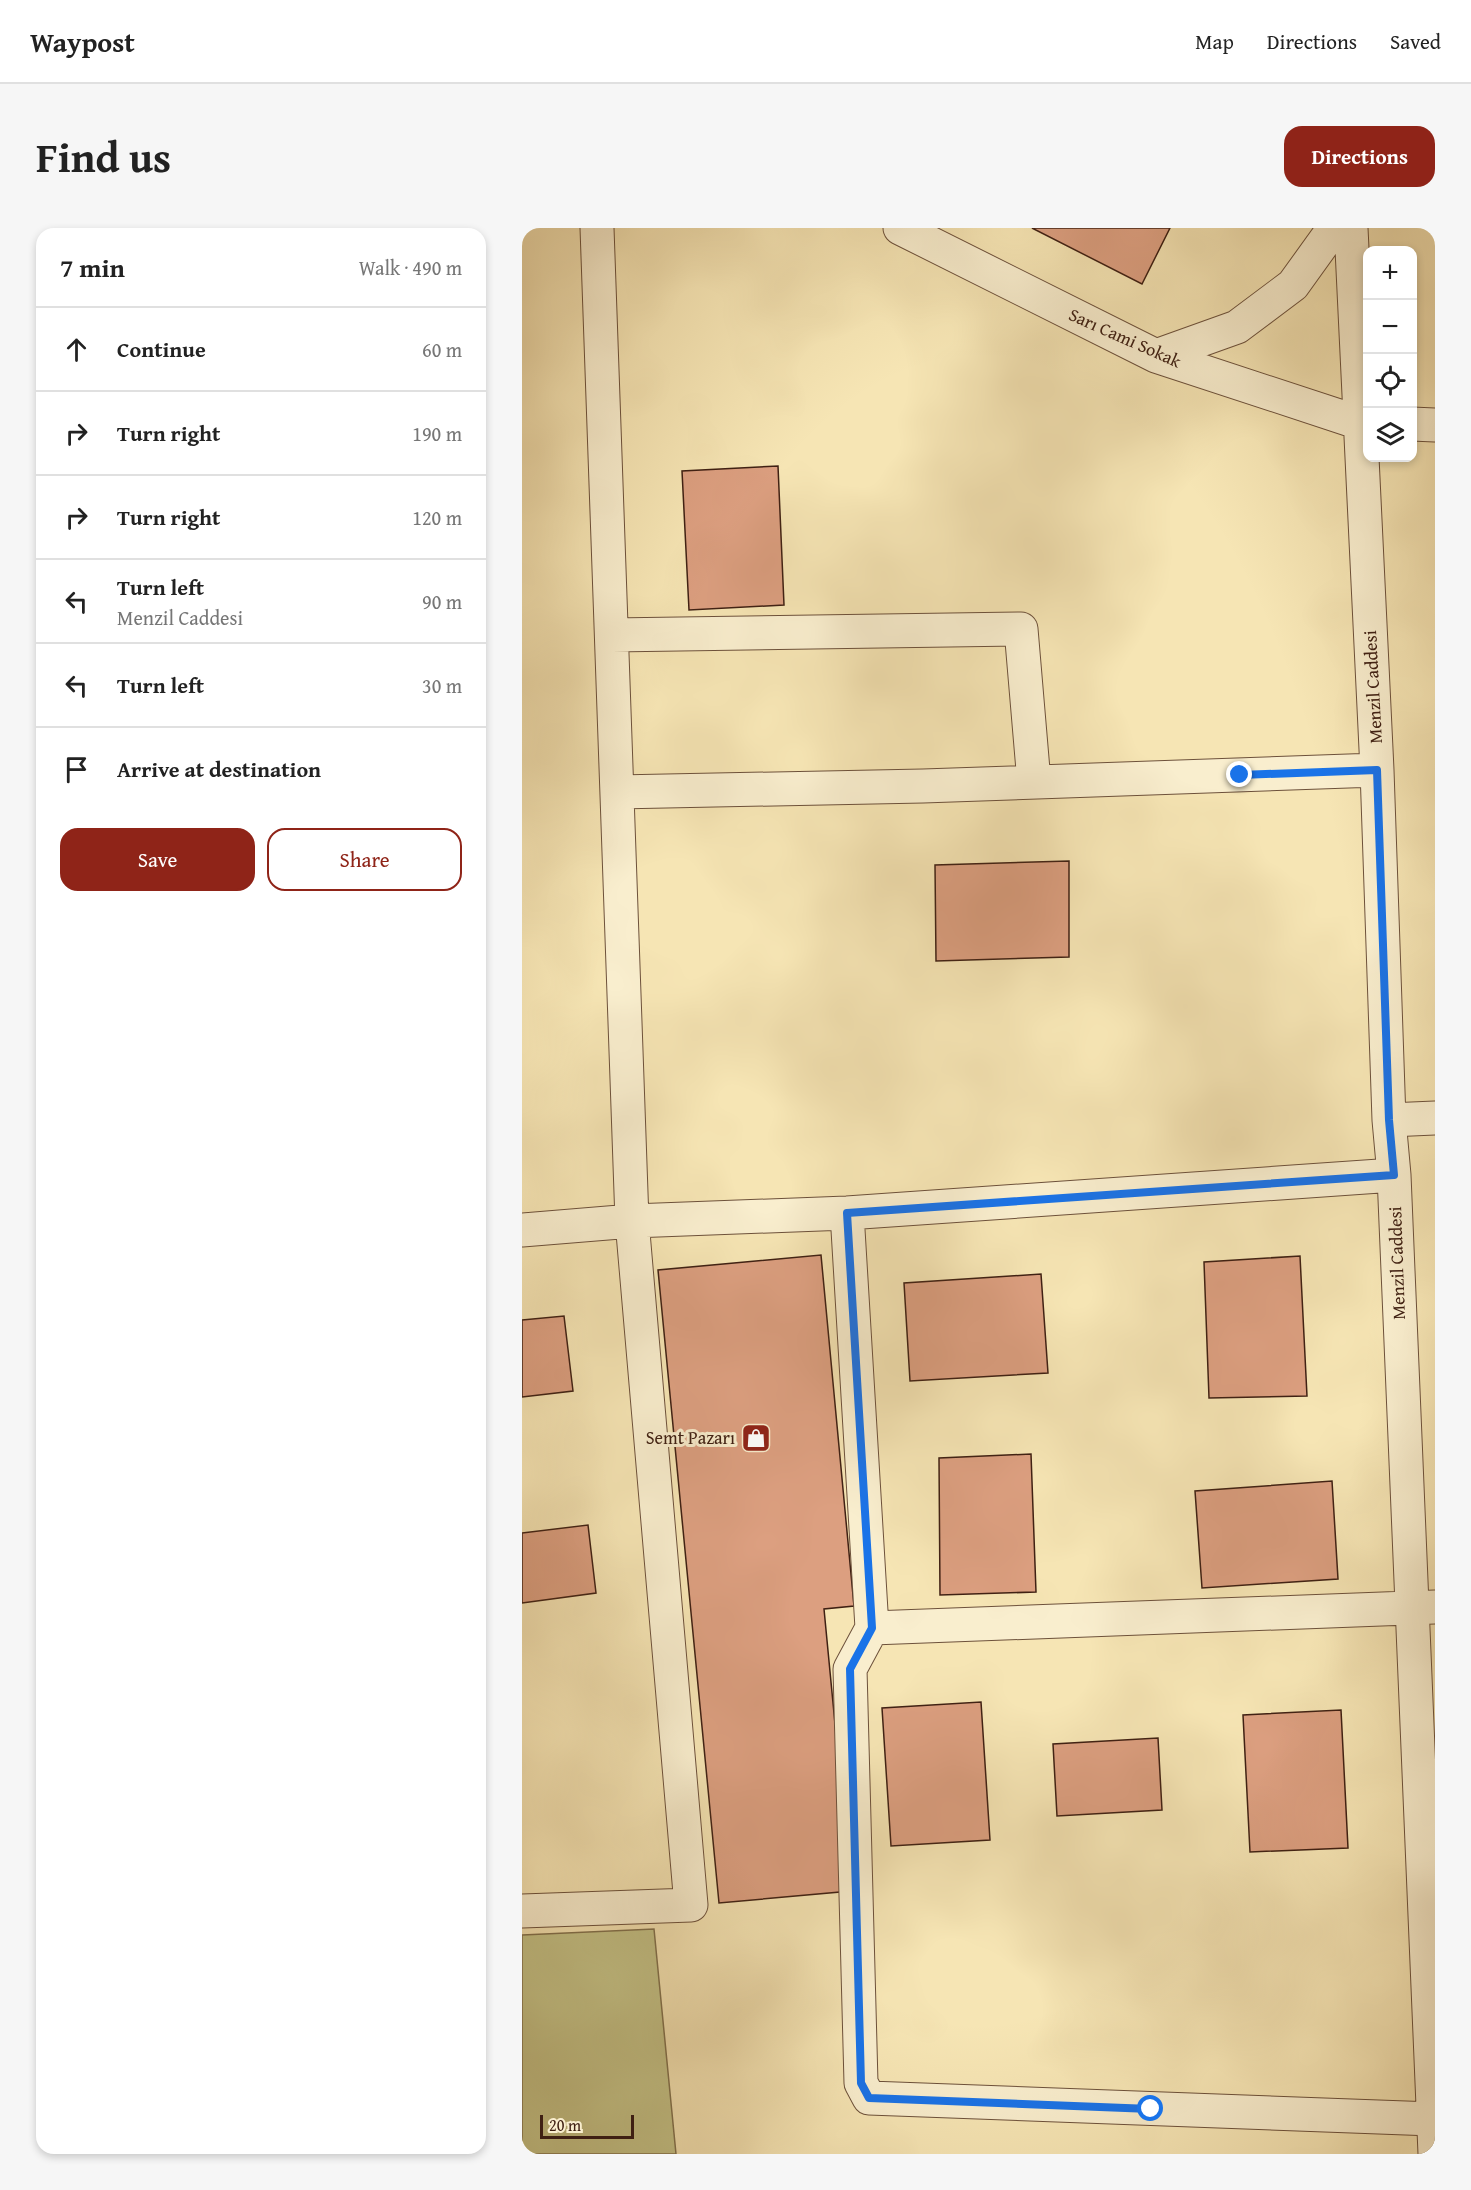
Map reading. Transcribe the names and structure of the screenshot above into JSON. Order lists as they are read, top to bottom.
{
  "streets": {
    "street": ["Sarı Cami Sokak", "Menzil Caddesi"]
  },
  "places": {
    "shop": ["Semt Pazarı"]
  },
  "scale_bar": "20 m",
  "page": {
    "header": "Waypost",
    "nav": ["Map", "Directions", "Saved"],
    "title": "Find us",
    "buttons": [
      "Directions",
      ["Save", "Share"]
    ],
    "heading": ["7 min", "Walk · 490 m"],
    "map_buttons": ["+", "−"],
    "list": [
      ["Continue", "60 m"],
      ["Turn right", "190 m"],
      ["Turn right", "120 m"],
      ["Turn left", "Menzil Caddesi", "90 m"],
      ["Turn left", "30 m"],
      "Arrive at destination"
    ],
    "scale": "20 m"
  }
}
